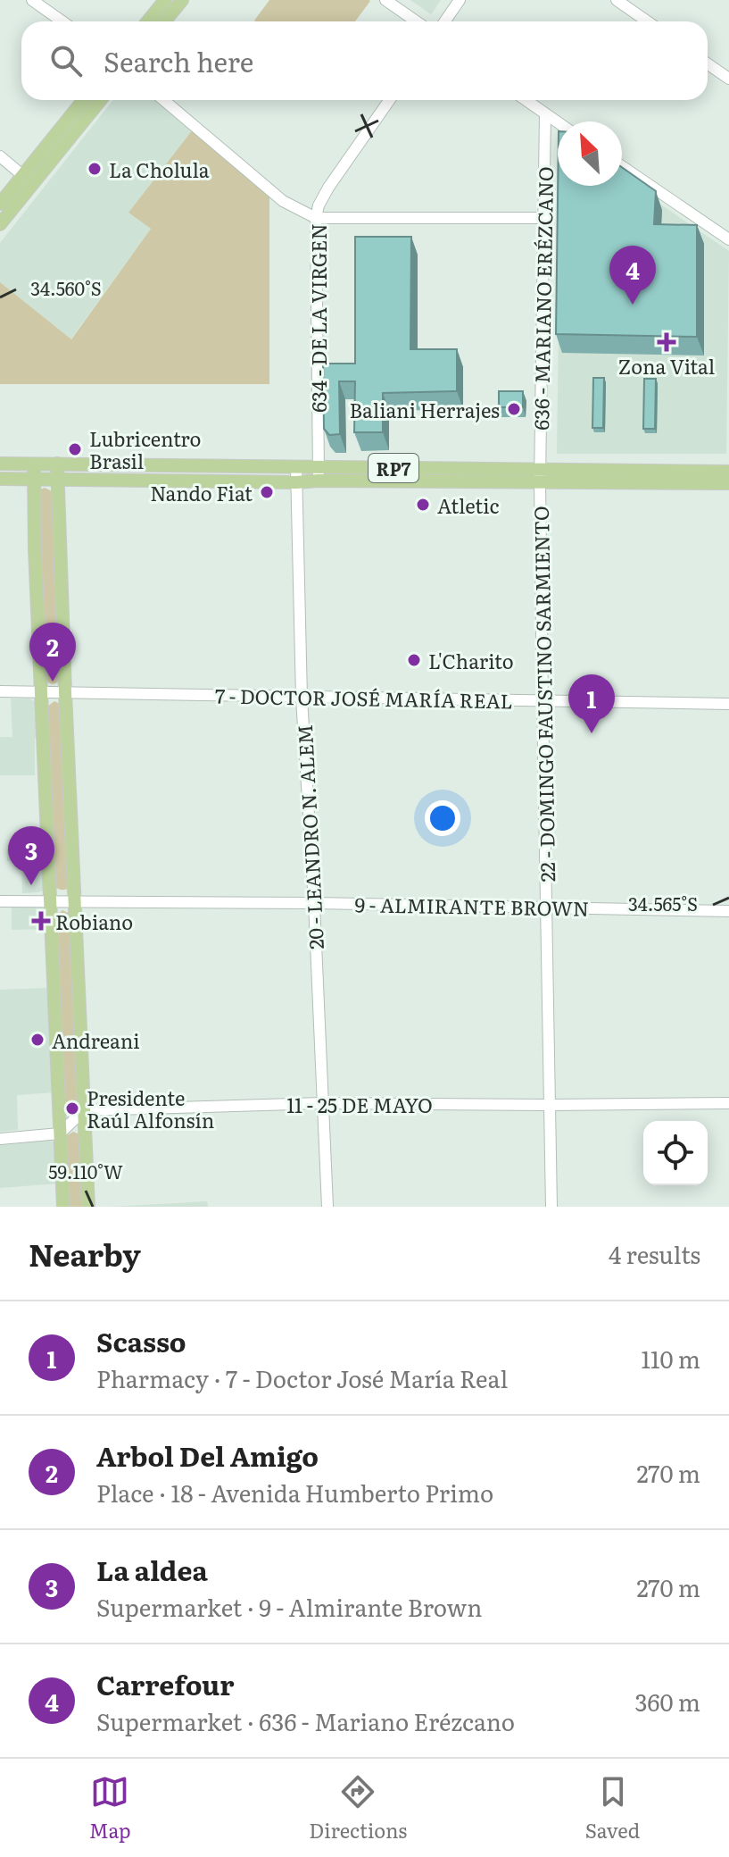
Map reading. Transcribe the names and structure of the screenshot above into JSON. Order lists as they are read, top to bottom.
{
  "streets": {
    "main road": ["RP7"],
    "street": [
      "636 - MARIANO ERÉZCANO",
      "634 - DE LA VIRGEN",
      "22 - DOMINGO FAUSTINO SARMIENTO",
      "7 - DOCTOR JOSÉ MARÍA REAL",
      "20 - LEANDRO N. ALEM",
      "9 - ALMIRANTE BROWN",
      "11 - 25 DE MAYO"
    ]
  },
  "crossings": [
    ["636 - MARIANO ERÉZCANO", "RP7"],
    ["636 - MARIANO ERÉZCANO", "22 - DOMINGO FAUSTINO SARMIENTO"],
    ["634 - DE LA VIRGEN", "RP7"],
    ["RP7", "22 - DOMINGO FAUSTINO SARMIENTO"],
    ["RP7", "20 - LEANDRO N. ALEM"],
    ["22 - DOMINGO FAUSTINO SARMIENTO", "7 - DOCTOR JOSÉ MARÍA REAL"],
    ["22 - DOMINGO FAUSTINO SARMIENTO", "9 - ALMIRANTE BROWN"],
    ["22 - DOMINGO FAUSTINO SARMIENTO", "11 - 25 DE MAYO"],
    ["7 - DOCTOR JOSÉ MARÍA REAL", "20 - LEANDRO N. ALEM"],
    ["20 - LEANDRO N. ALEM", "9 - ALMIRANTE BROWN"],
    ["20 - LEANDRO N. ALEM", "11 - 25 DE MAYO"]
  ],
  "places": {
    "other": [
      "La Cholula",
      "Baliani Herrajes",
      "Lubricentro Brasil",
      "Nando Fiat",
      "Atletic",
      "L'Charito",
      "Andreani",
      "Presidente Raúl Alfonsín"
    ],
    "health": ["Zona Vital", "Robiano"]
  },
  "north": "top left",
  "page": {
    "search": "Search here",
    "pins": [
      "4",
      "2",
      "1",
      "3"
    ],
    "heading": ["Nearby", "4 results"],
    "list": [
      {
        "mark": "1",
        "name": "Scasso",
        "note": "Pharmacy · 7 - Doctor José María Real",
        "value": "110 m"
      },
      {
        "mark": "2",
        "name": "Arbol Del Amigo",
        "note": "Place · 18 - Avenida Humberto Primo",
        "value": "270 m"
      },
      {
        "mark": "3",
        "name": "La aldea",
        "note": "Supermarket · 9 - Almirante Brown",
        "value": "270 m"
      },
      {
        "mark": "4",
        "name": "Carrefour",
        "note": "Supermarket · 636 - Mariano Erézcano",
        "value": "360 m"
      }
    ],
    "nav": ["Map", "Directions", "Saved"]
  },
  "coordinates": ["34.560°S", "34.565°S", "59.110°W"]
}
